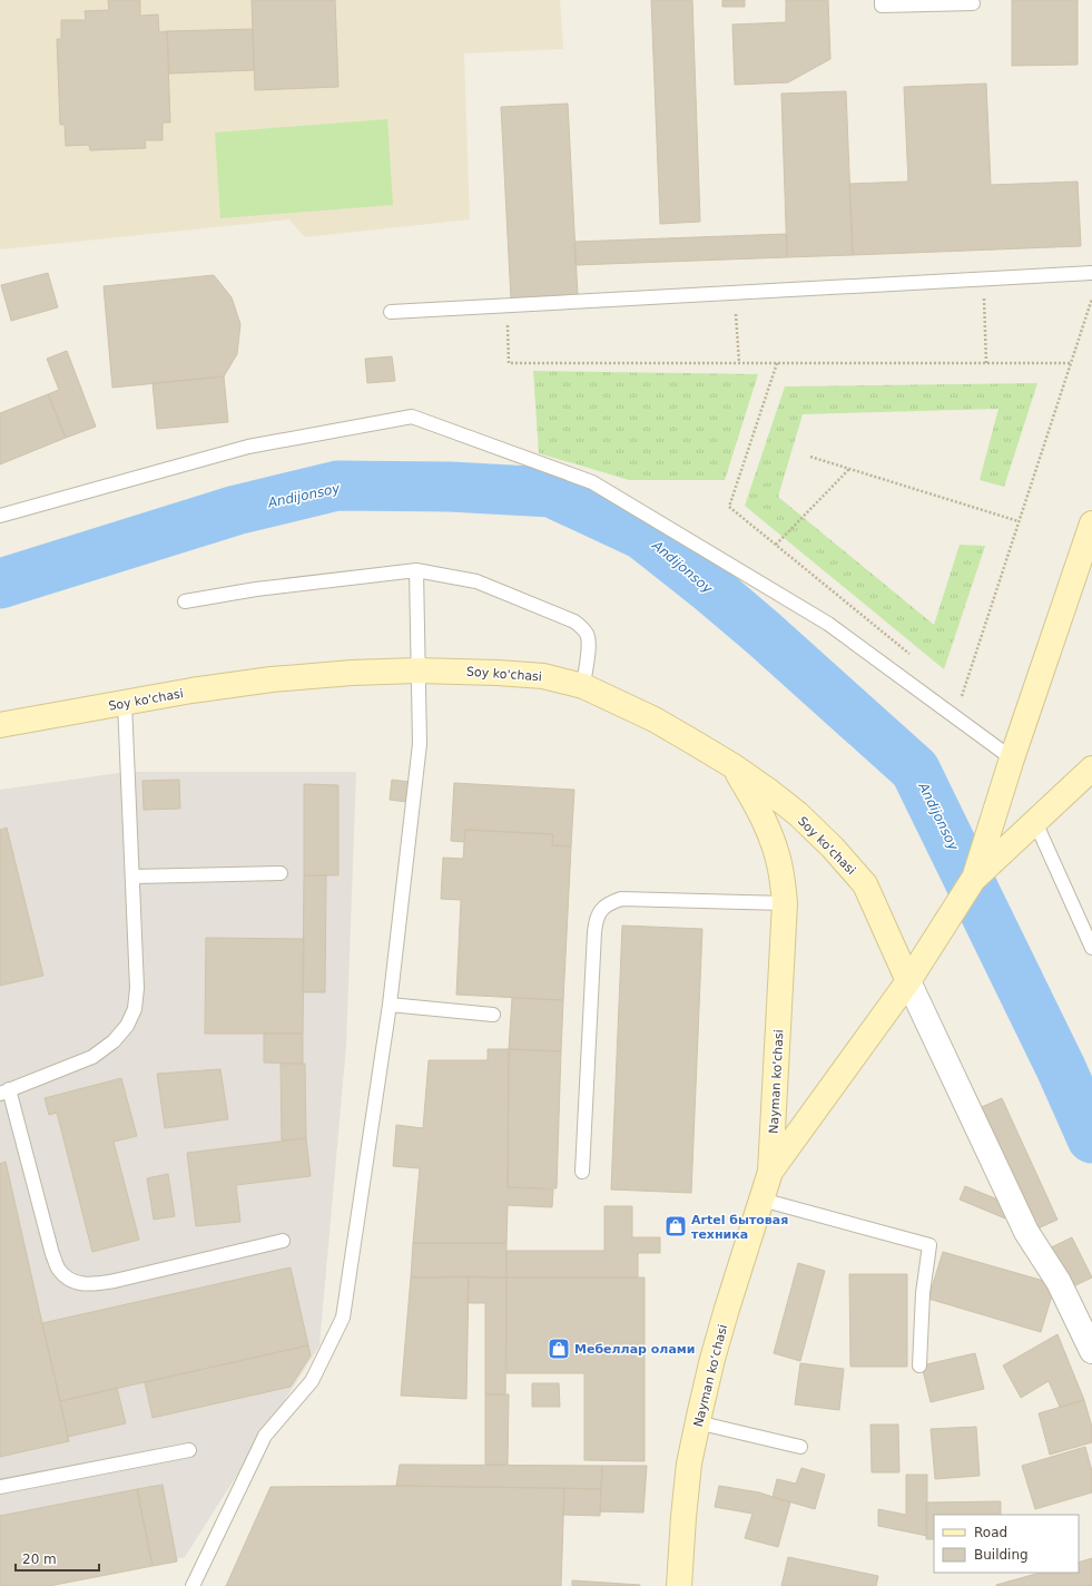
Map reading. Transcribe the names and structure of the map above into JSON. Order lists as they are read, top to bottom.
{
  "streets": {
    "main road": ["Soy ko'chasi", "Nayman ko'chasi", "Nayman koʻchasi"]
  },
  "crossings": [
    ["Soy ko'chasi", "Nayman ko'chasi"],
    ["Nayman ko'chasi", "Nayman koʻchasi"]
  ],
  "water": ["Andijonsoy"],
  "places": {
    "shop": ["Artel бытовая техника", "Мебеллар олами"]
  },
  "legend": ["Road", "Building"],
  "scale_bar": "20 m"
}
